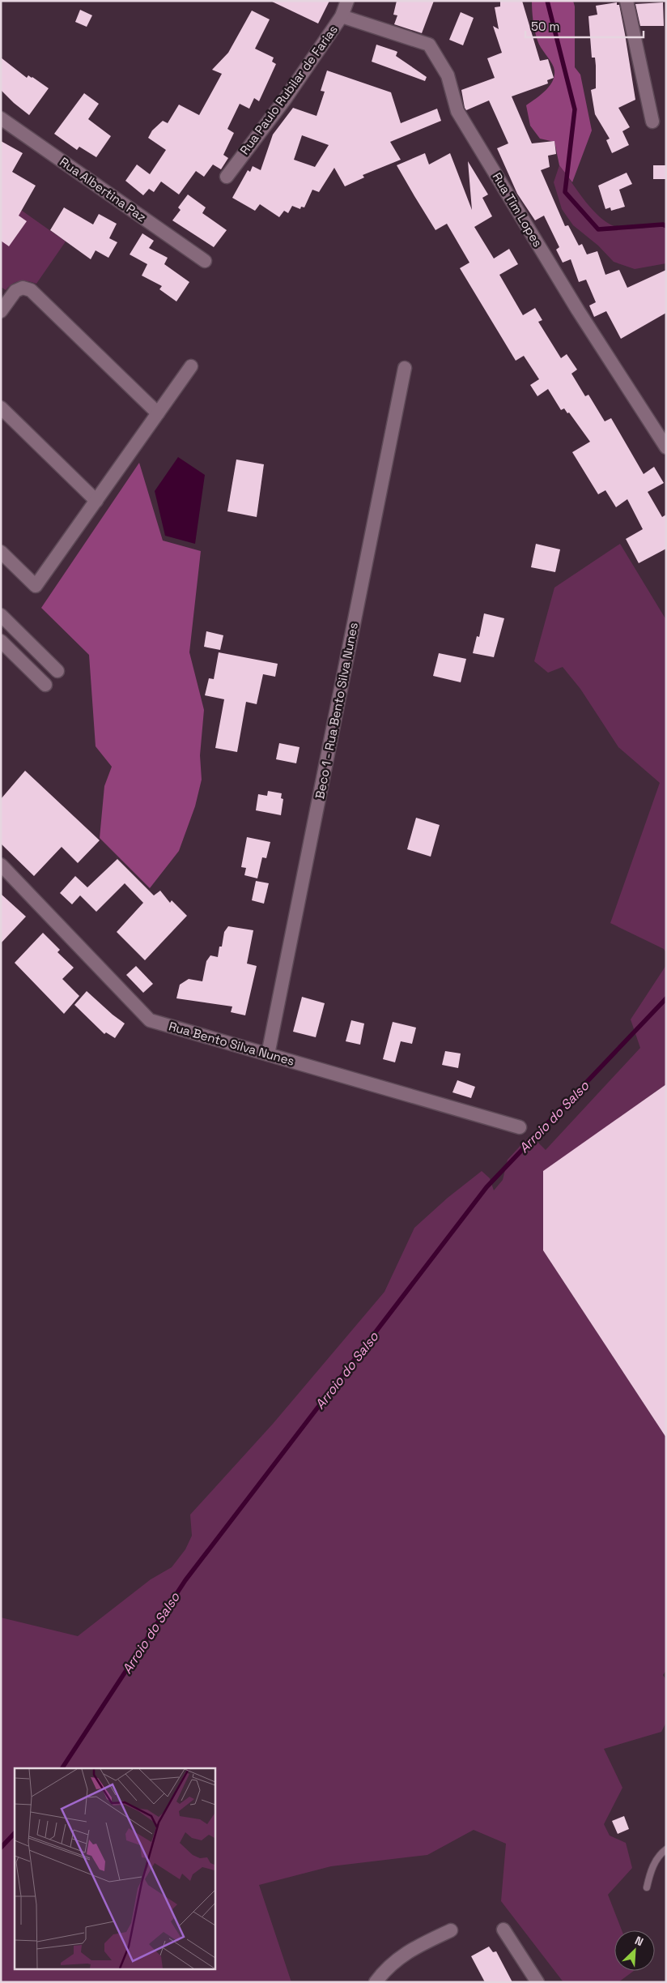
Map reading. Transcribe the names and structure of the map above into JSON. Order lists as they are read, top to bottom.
{
  "streets": {
    "street": [
      "Rua Paulo Rubilar de Farias",
      "Rua Albertina Paz",
      "Rua Tim Lopes",
      "Beco 1 - Rua Bento Silva Nunes",
      "Rua Bento Silva Nunes"
    ]
  },
  "crossings": [
    ["Rua Paulo Rubilar de Farias", "Rua Tim Lopes"],
    ["Beco 1 - Rua Bento Silva Nunes", "Rua Bento Silva Nunes"]
  ],
  "water": ["Arroio do Salso"],
  "scale_bar": "50 m",
  "north": "top right"
}
